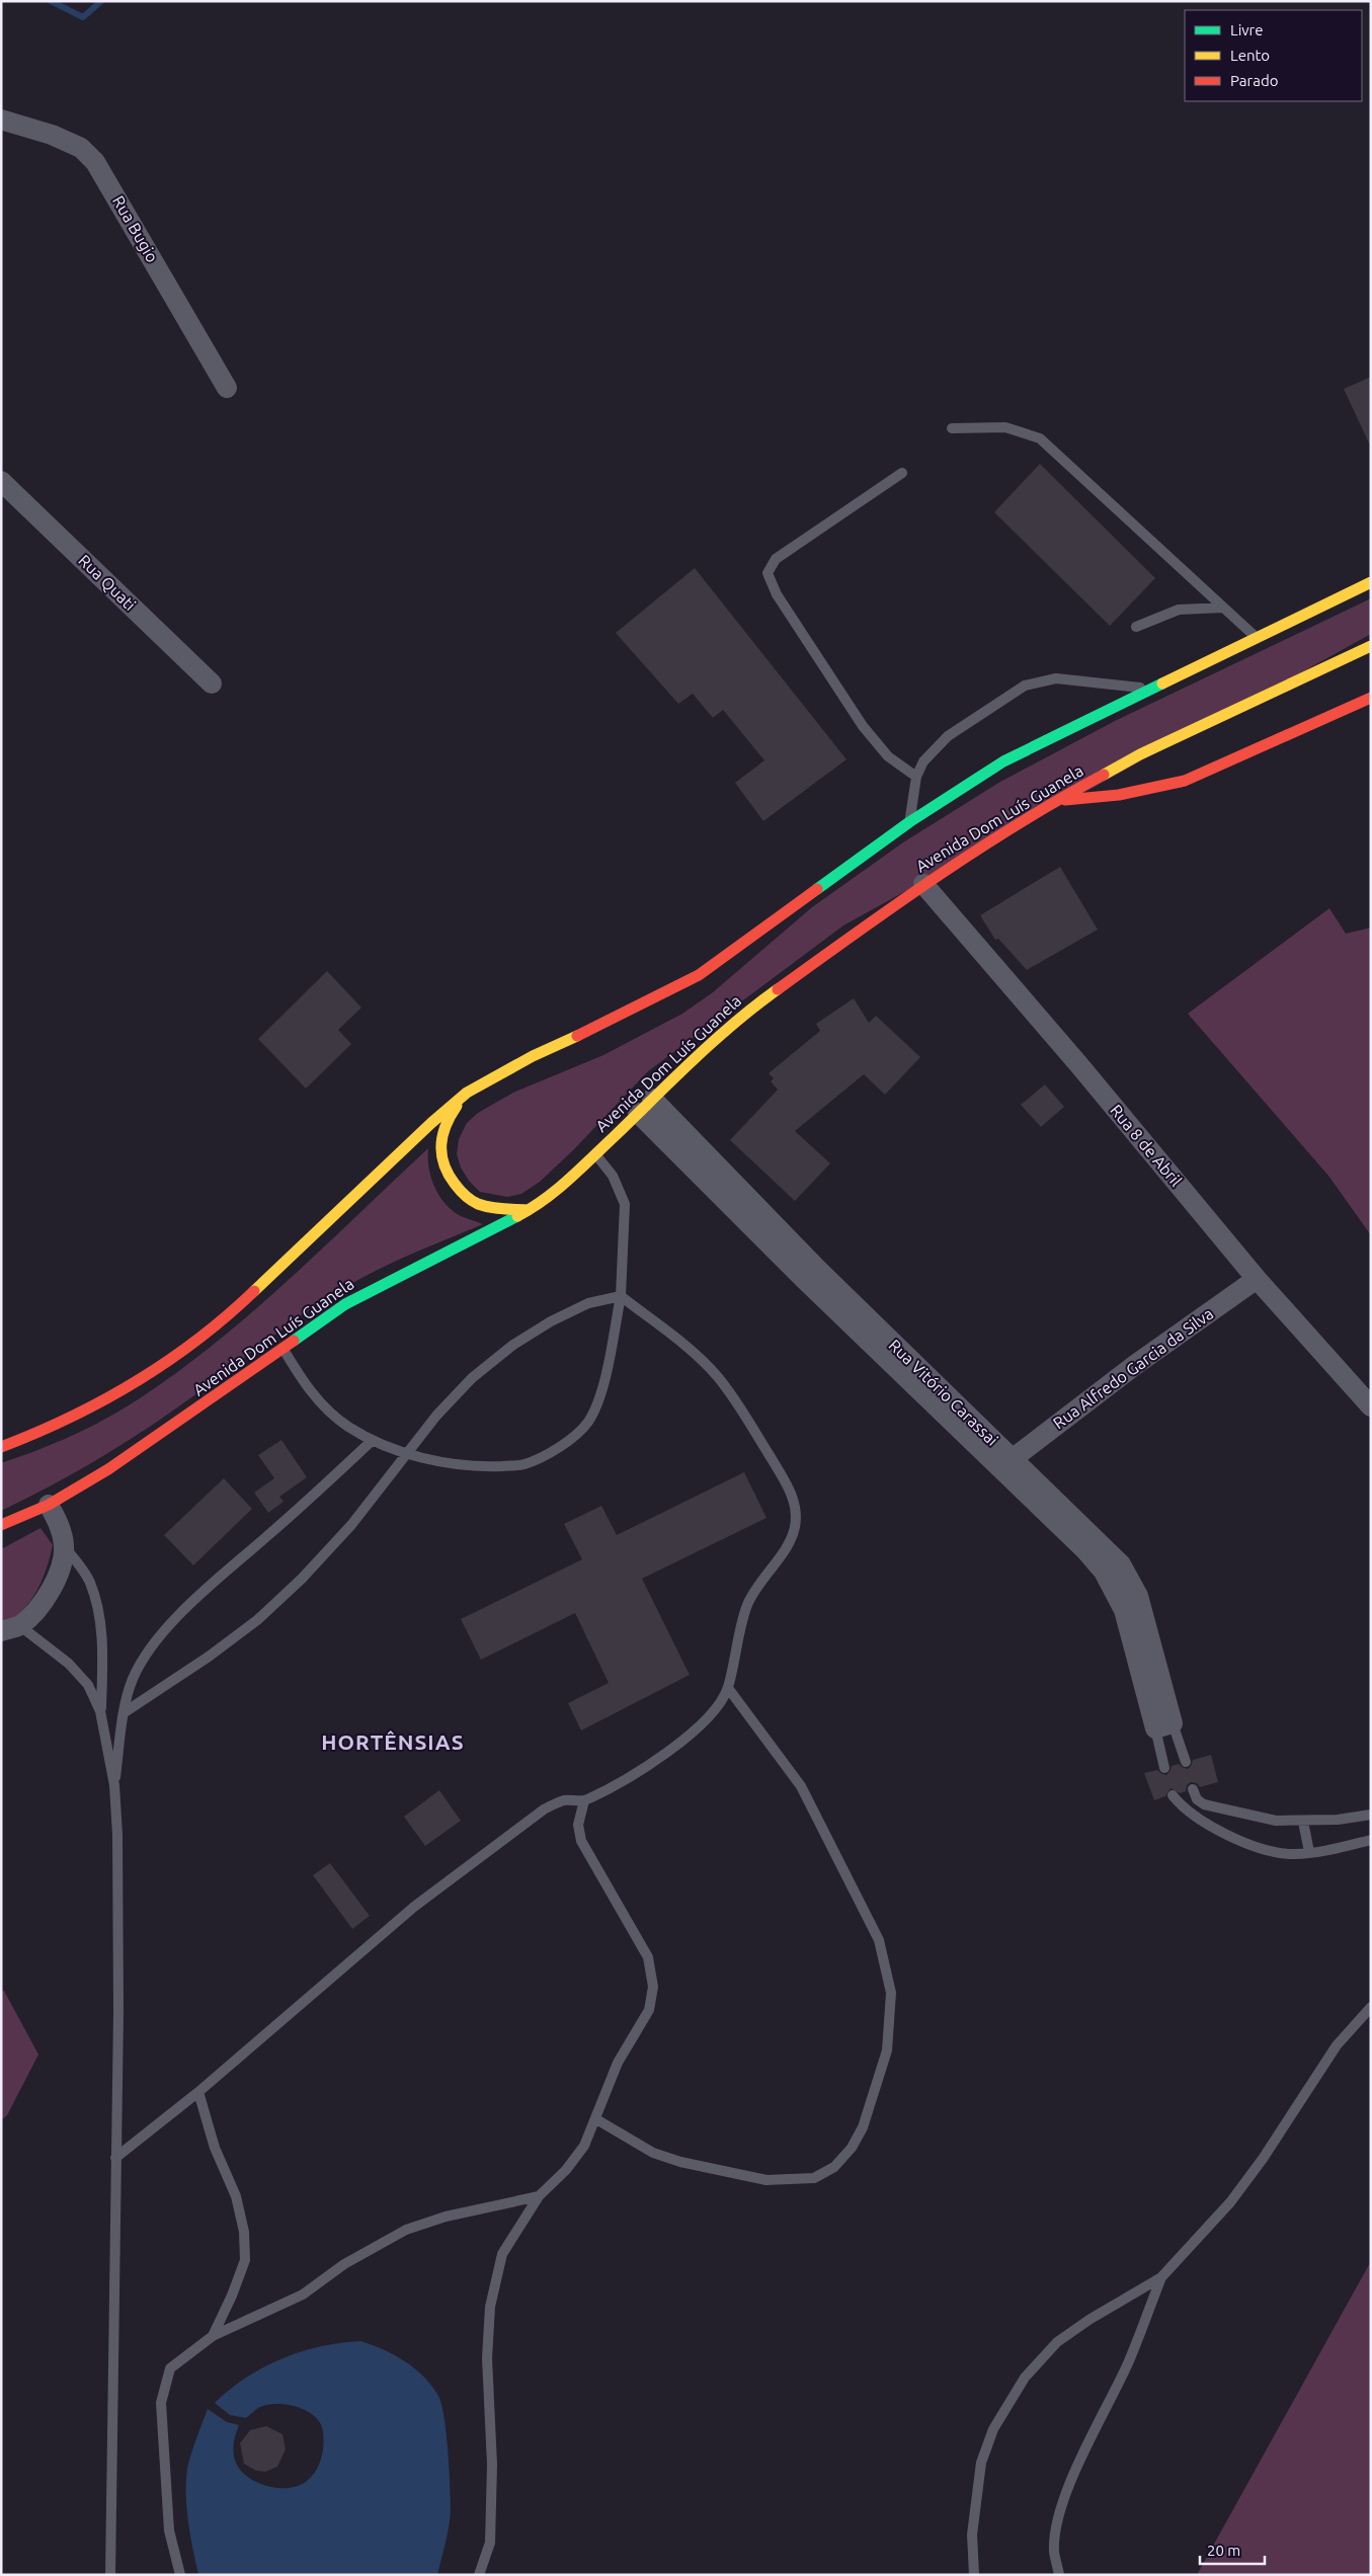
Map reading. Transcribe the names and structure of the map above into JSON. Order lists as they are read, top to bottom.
{
  "streets": {
    "main road": ["Avenida Dom Luís Guanela"],
    "street": [
      "Rua Bugio",
      "Rua Quati",
      "Rua 8 de Abril",
      "Rua Alfredo Garcia da Silva",
      "Rua Vitório Carassai"
    ]
  },
  "crossings": [
    ["Avenida Dom Luís Guanela", "Rua 8 de Abril"],
    ["Avenida Dom Luís Guanela", "Rua Vitório Carassai"],
    ["Rua 8 de Abril", "Rua Alfredo Garcia da Silva"],
    ["Rua Alfredo Garcia da Silva", "Rua Vitório Carassai"]
  ],
  "districts": ["HORTÊNSIAS"],
  "legend": ["Livre", "Lento", "Parado"],
  "scale_bar": "20 m"
}
